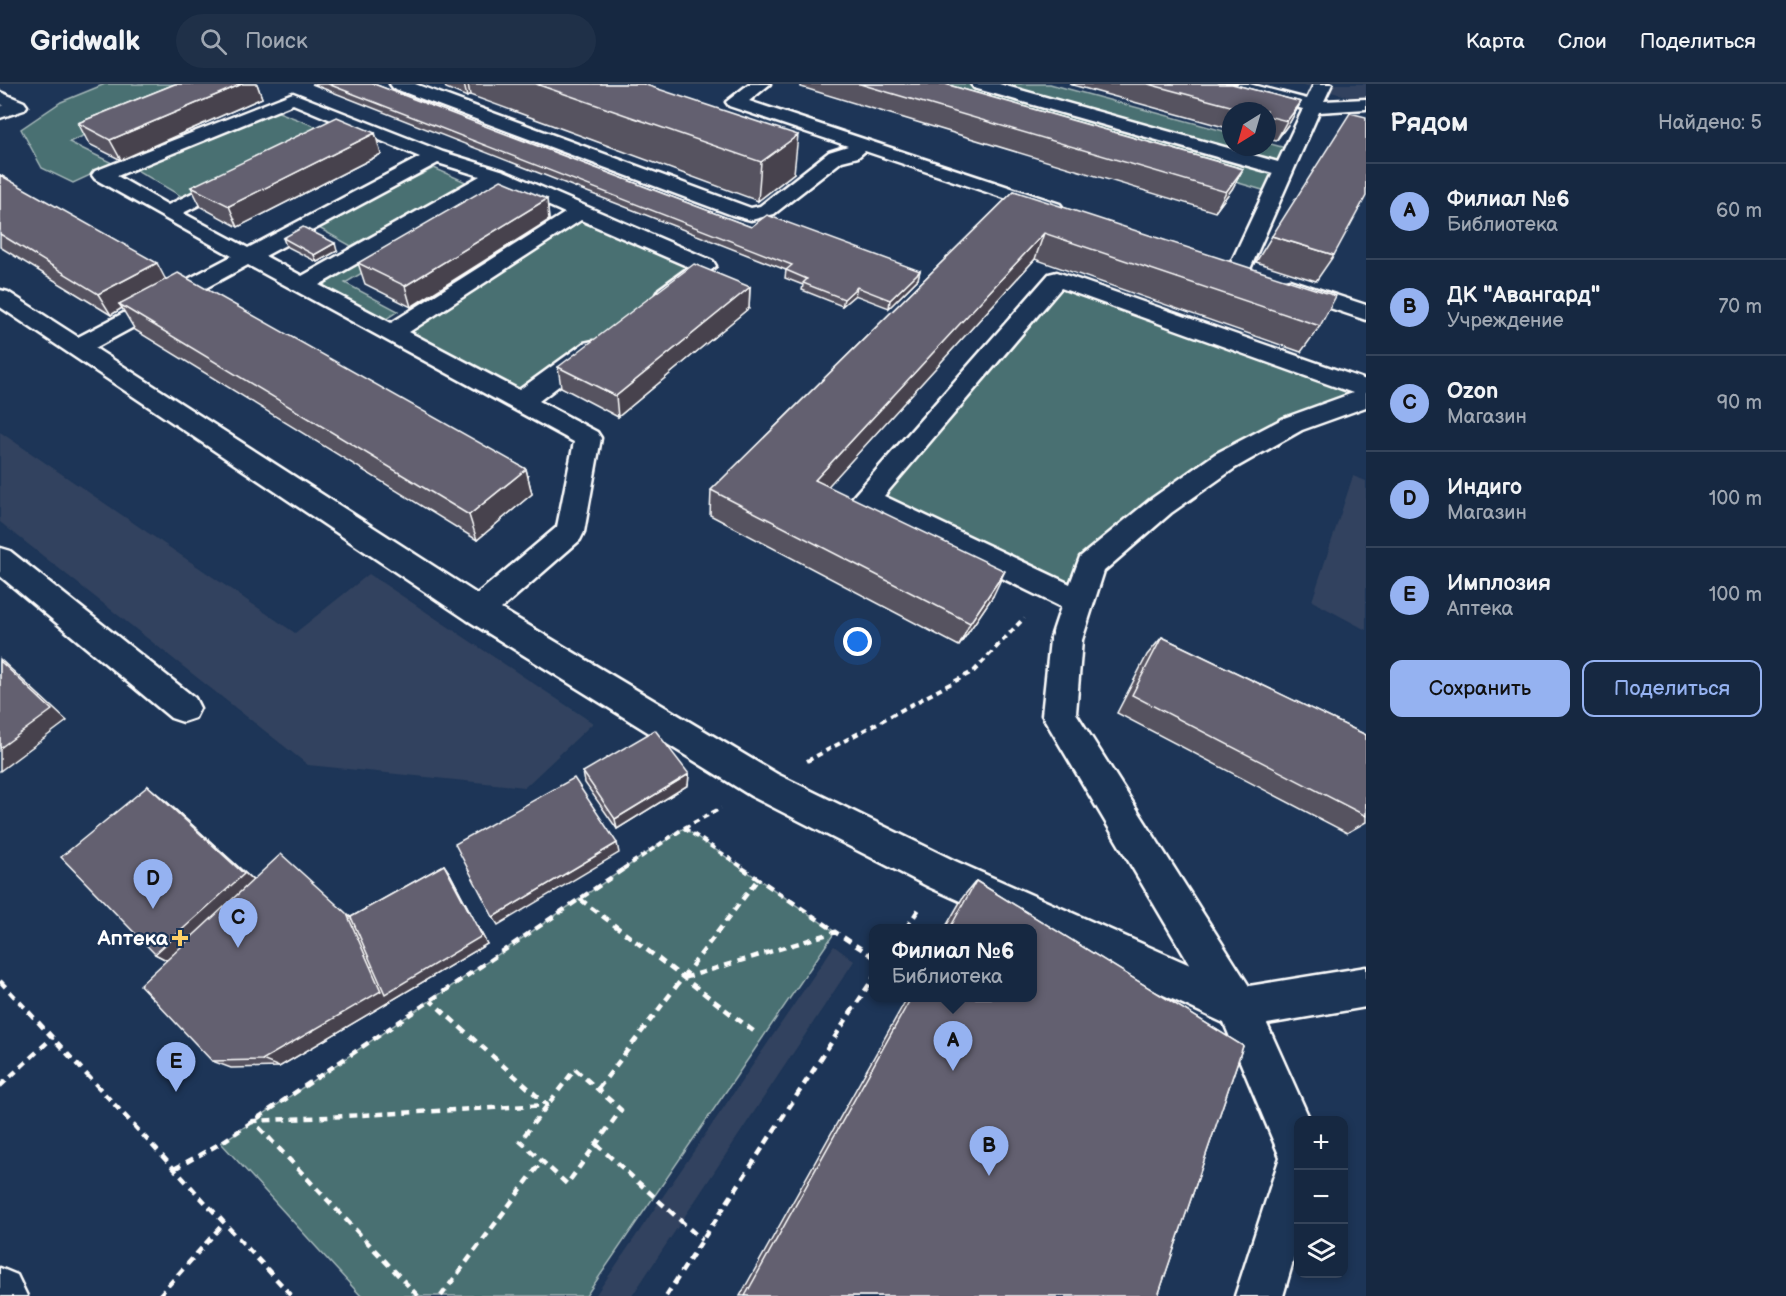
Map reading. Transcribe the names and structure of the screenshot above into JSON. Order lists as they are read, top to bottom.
{
  "places": {
    "health": ["Аптека"]
  },
  "north": "bottom left",
  "page": {
    "header": "Gridwalk",
    "search": "Поиск",
    "nav": ["Карта", "Слои", "Поделиться"],
    "heading": ["Рядом", "Найдено: 5"],
    "list": [
      {
        "mark": "A",
        "name": "Филиал №6",
        "note": "Библиотека",
        "value": "60 m"
      },
      {
        "mark": "B",
        "name": "ДК \"Авангард\"",
        "note": "Учреждение",
        "value": "70 m"
      },
      {
        "mark": "C",
        "name": "Ozon",
        "note": "Магазин",
        "value": "90 m"
      },
      {
        "mark": "D",
        "name": "Индиго",
        "note": "Магазин",
        "value": "100 m"
      },
      {
        "mark": "E",
        "name": "Имплозия",
        "note": "Аптека",
        "value": "100 m"
      }
    ],
    "buttons": ["Сохранить", "Поделиться"],
    "pins": [
      "D",
      "C",
      "A",
      "E",
      "B"
    ],
    "popup": ["Филиал №6", "Библиотека"],
    "map_buttons": ["+", "−"]
  }
}
